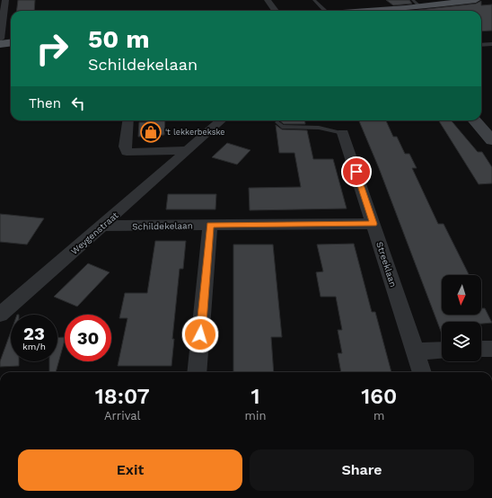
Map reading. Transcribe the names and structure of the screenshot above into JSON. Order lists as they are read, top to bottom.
{
  "streets": {
    "street": ["Schildekelaan", "Weygenstraat", "Streeklaan"]
  },
  "crossings": [
    ["Schildekelaan", "Weygenstraat"],
    ["Schildekelaan", "Streeklaan"]
  ],
  "places": {
    "shop": ["'t lekkerbekske"]
  },
  "north": "bottom",
  "page": {
    "turn": ["50 m", "Schildekelaan"],
    "then": "Then",
    "speed": "23 km/h",
    "limit": "30",
    "eta": [
      "18:07",
      "Arrival",
      "1",
      "min",
      "160",
      "m"
    ],
    "buttons": ["Exit", "Share"]
  }
}
